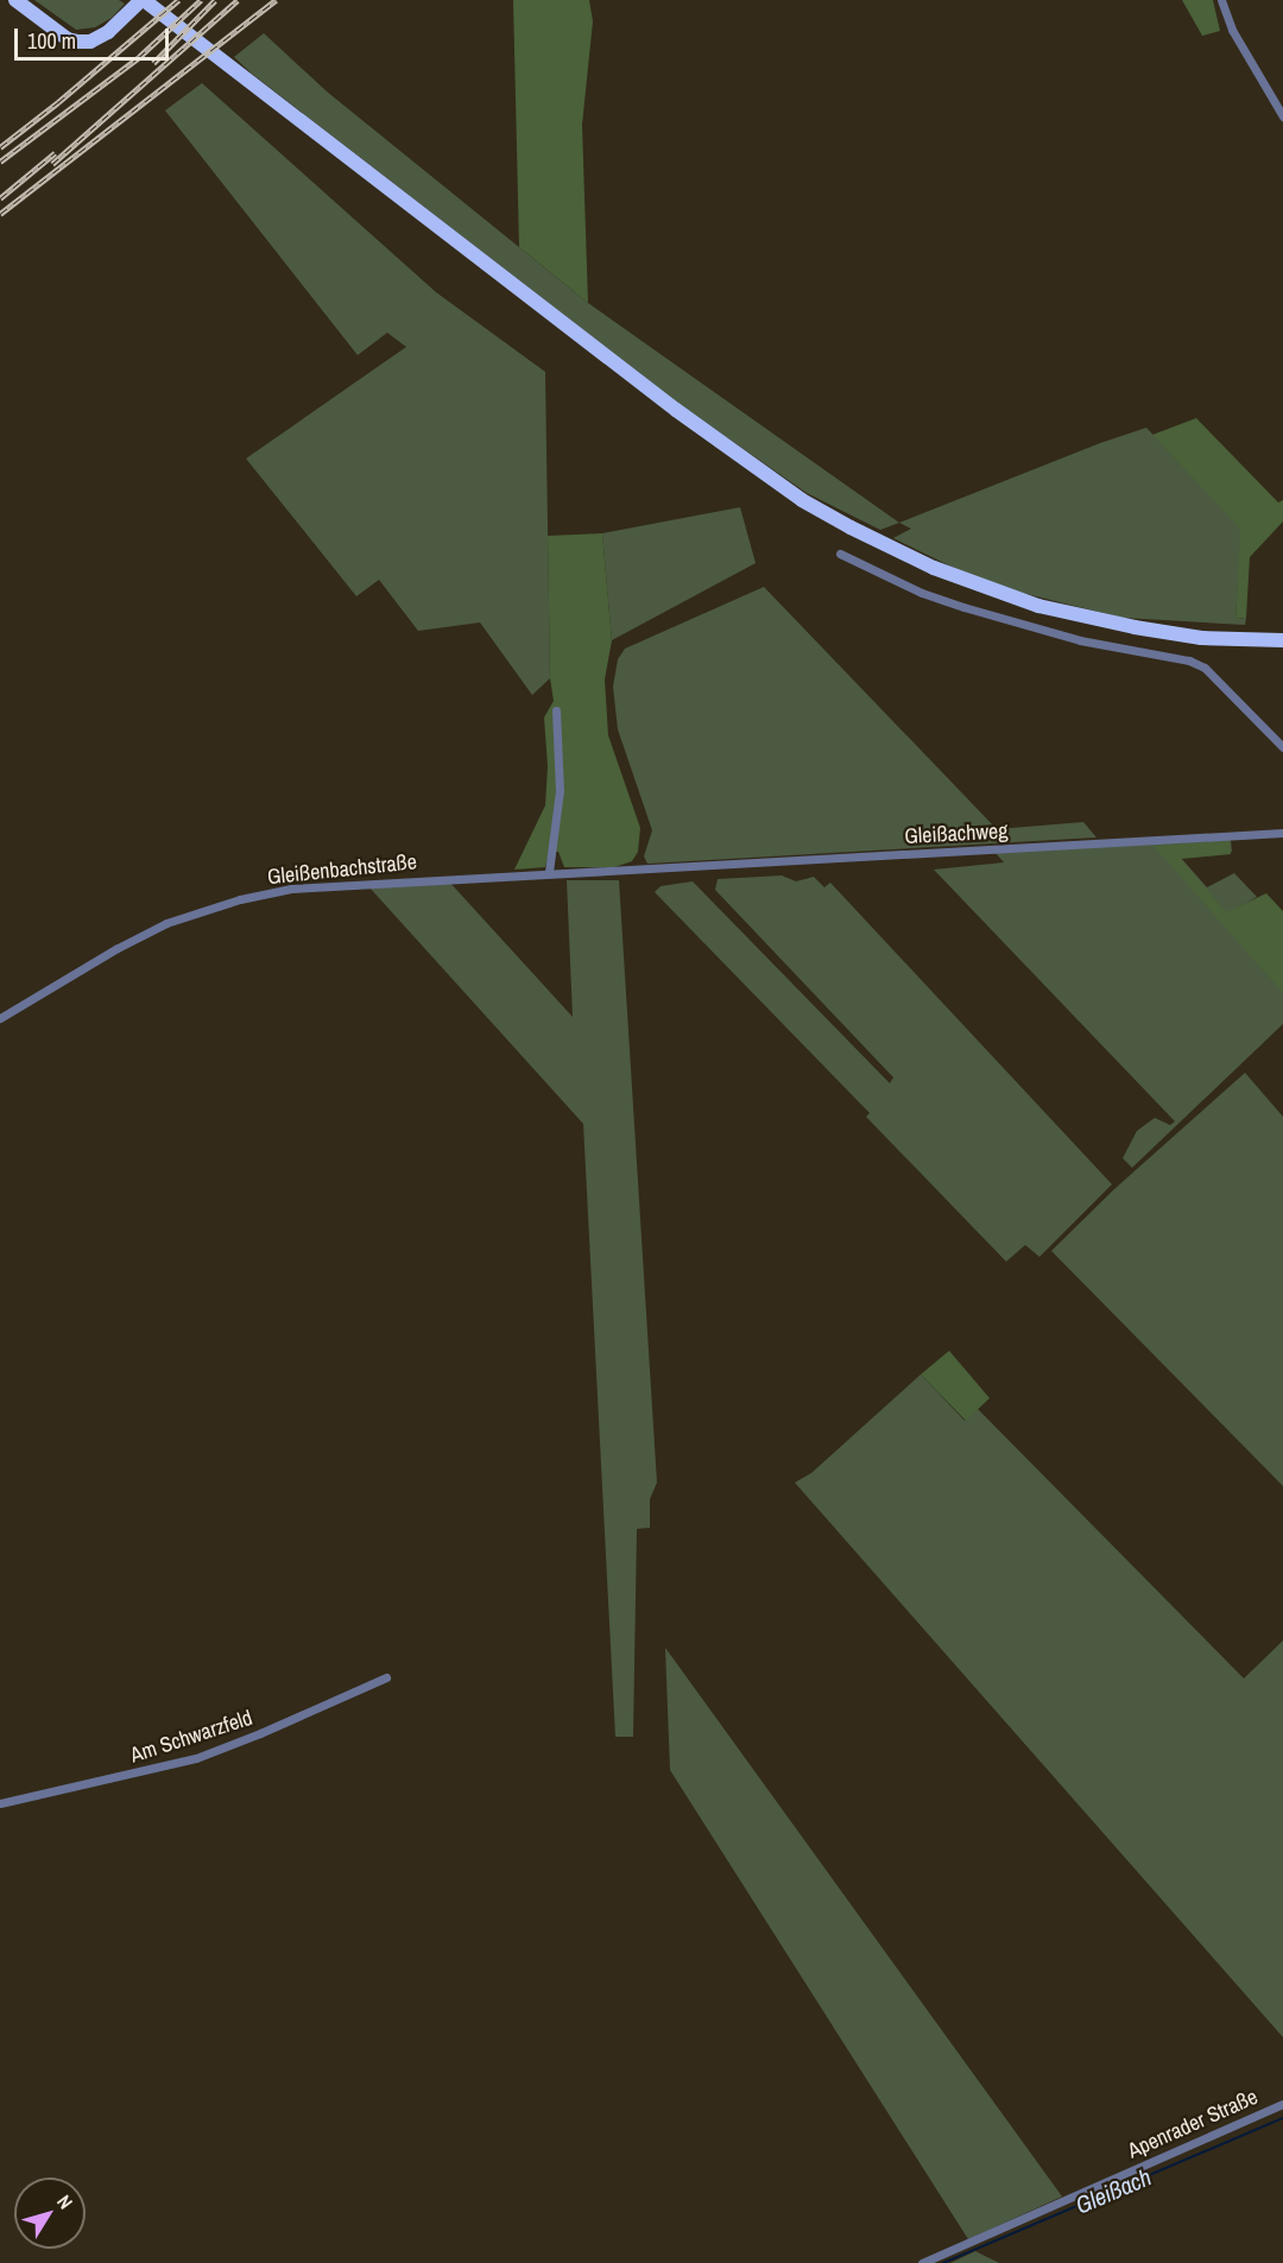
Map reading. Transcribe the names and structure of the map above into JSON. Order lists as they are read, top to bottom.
{
  "streets": {
    "street": [
      "Gleißachweg",
      "Gleißenbachstraße",
      "Am Schwarzfeld",
      "Apenrader Straße"
    ]
  },
  "crossings": [
    ["Gleißachweg", "Gleißenbachstraße"]
  ],
  "water": ["Gleißach"],
  "scale_bar": "100 m",
  "north": "top right"
}
